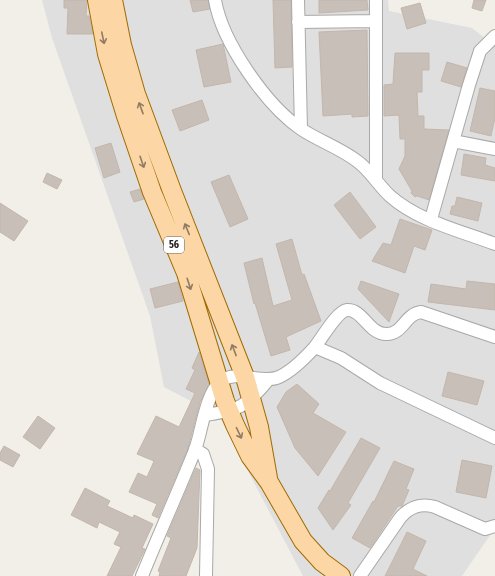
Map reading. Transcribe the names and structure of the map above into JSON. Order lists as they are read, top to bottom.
{
  "streets": {
    "main road": ["56"]
  }
}
